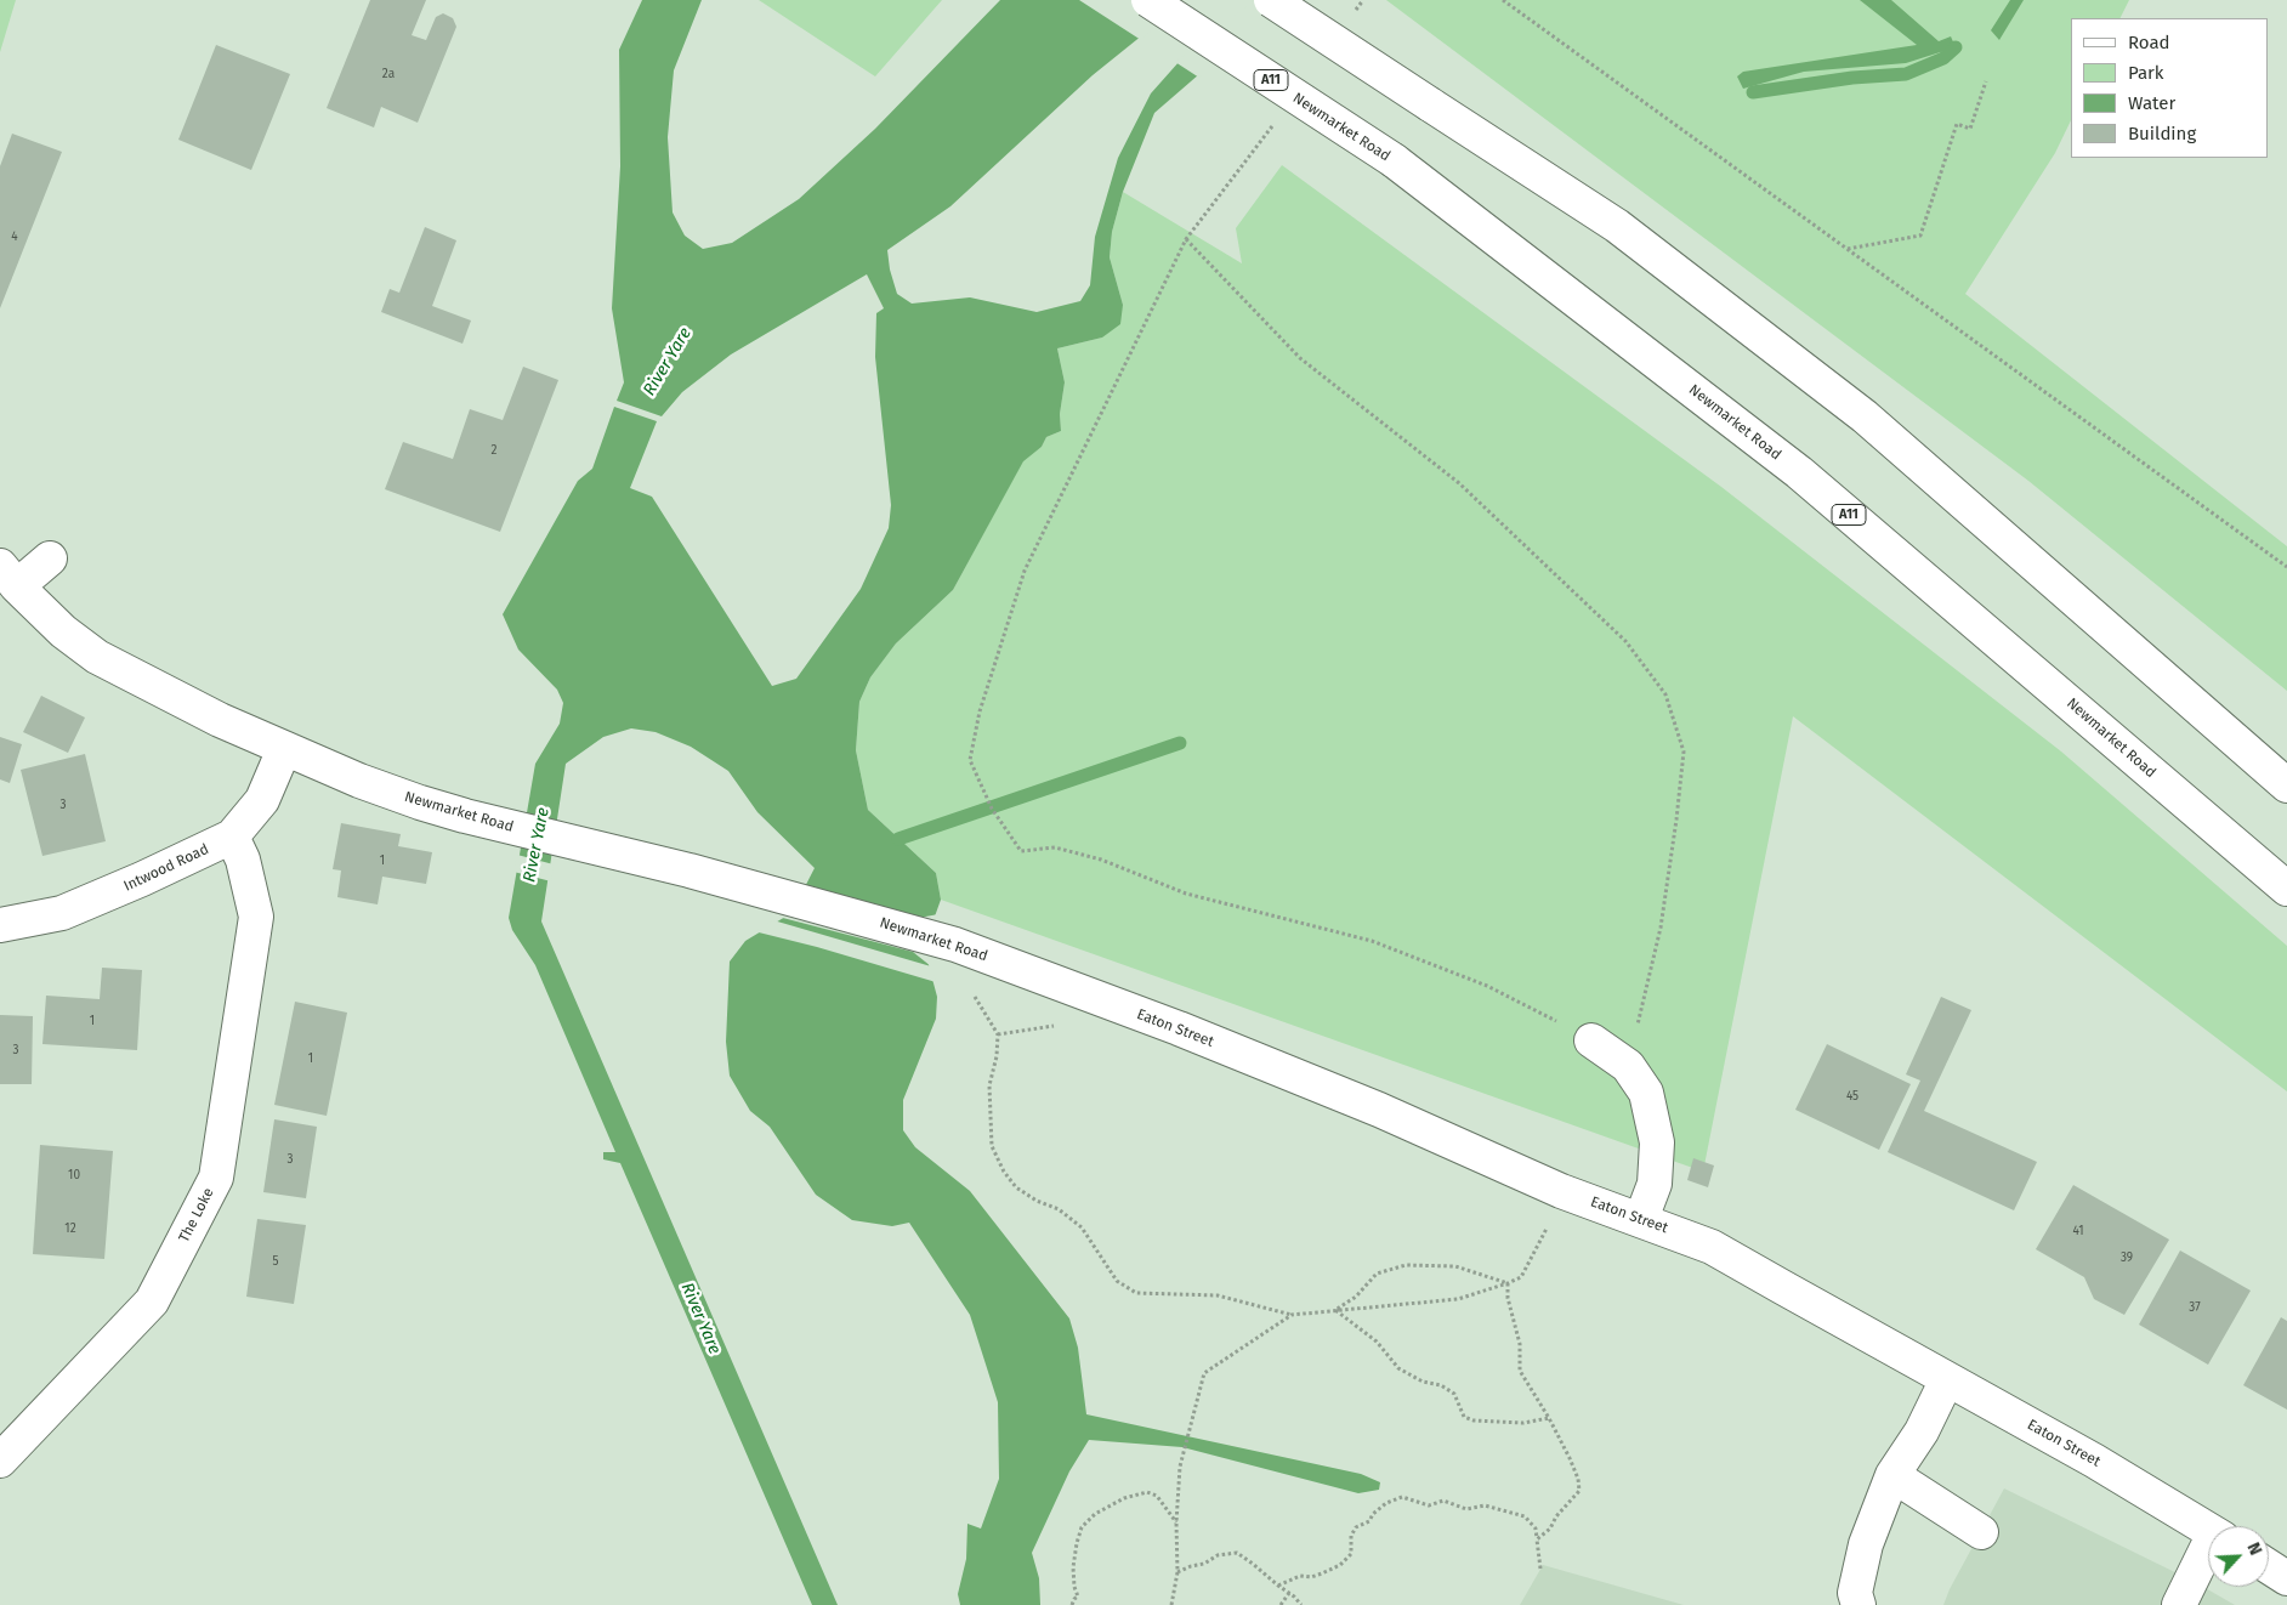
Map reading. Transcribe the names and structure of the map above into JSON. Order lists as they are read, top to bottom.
{
  "streets": {
    "main road": [
      "A11",
      "Newmarket Road",
      "Intwood Road",
      "Eaton Street",
      "The Loke"
    ]
  },
  "crossings": [
    ["Newmarket Road", "Intwood Road"],
    ["Newmarket Road", "Eaton Street"],
    ["Intwood Road", "The Loke"]
  ],
  "water": ["River Yare"],
  "house_numbers": [
    "2a",
    "4",
    "2",
    "3",
    "1",
    "1",
    "3",
    "1",
    "45",
    "3",
    "10",
    "12",
    "41",
    "39",
    "5",
    "37"
  ],
  "legend": [
    "Road",
    "Park",
    "Water",
    "Building"
  ],
  "north": "top right"
}
